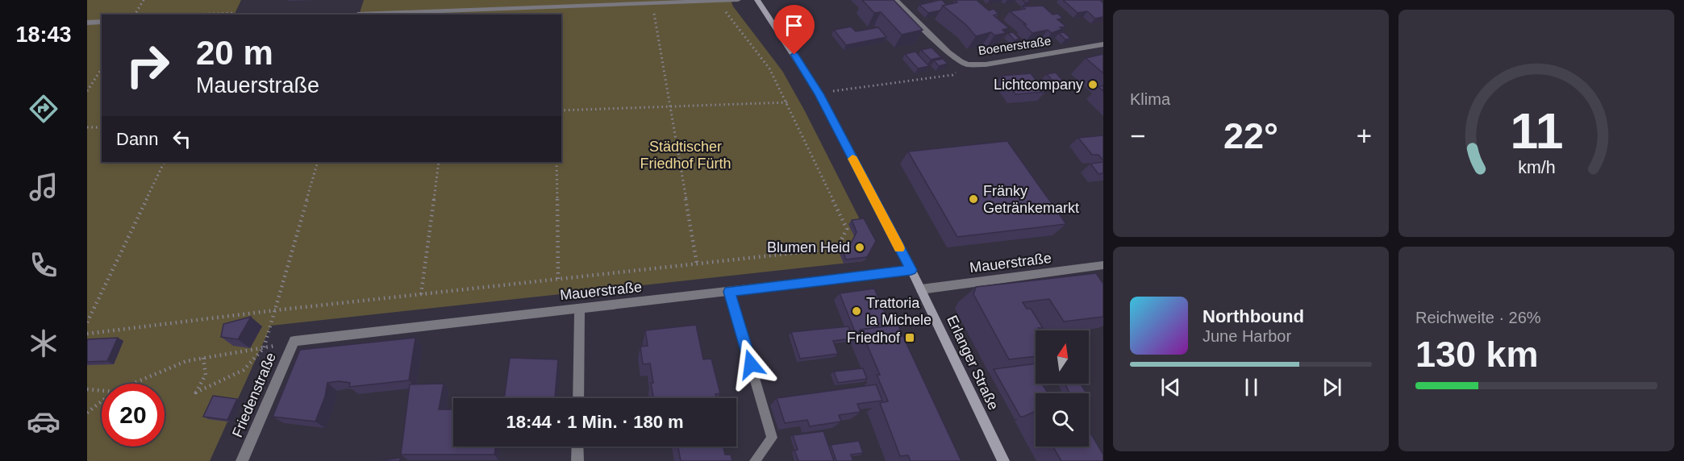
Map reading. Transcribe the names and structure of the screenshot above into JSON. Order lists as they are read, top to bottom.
{
  "streets": {
    "main road": ["Erlanger Straße"],
    "street": ["Boenerstraße", "Mauerstraße", "Friedenstraße"]
  },
  "crossings": [
    ["Mauerstraße", "Erlanger Straße"],
    ["Mauerstraße", "Friedenstraße"]
  ],
  "parks": ["Städtischer Friedhof Fürth"],
  "places": {
    "other": [
      "Lichtcompany",
      "Fränky Getränkemarkt",
      "Blumen Heid",
      "Trattoria la Michele"
    ],
    "transit": ["Friedhof"]
  },
  "north": "top",
  "page": {
    "tabs": "18:43",
    "tile": [
      "Klima",
      ["Reichweite · 26%", "130 km"]
    ],
    "turn": ["20 m", "Mauerstraße"],
    "then": "Dann",
    "heat": ["−", "22°", "+"],
    "song": ["Northbound", "June Harbor"],
    "limit": "20",
    "trip": "18:44 · 1 Min. · 180 m",
    "gauge": ["11", "km/h"]
  }
}
